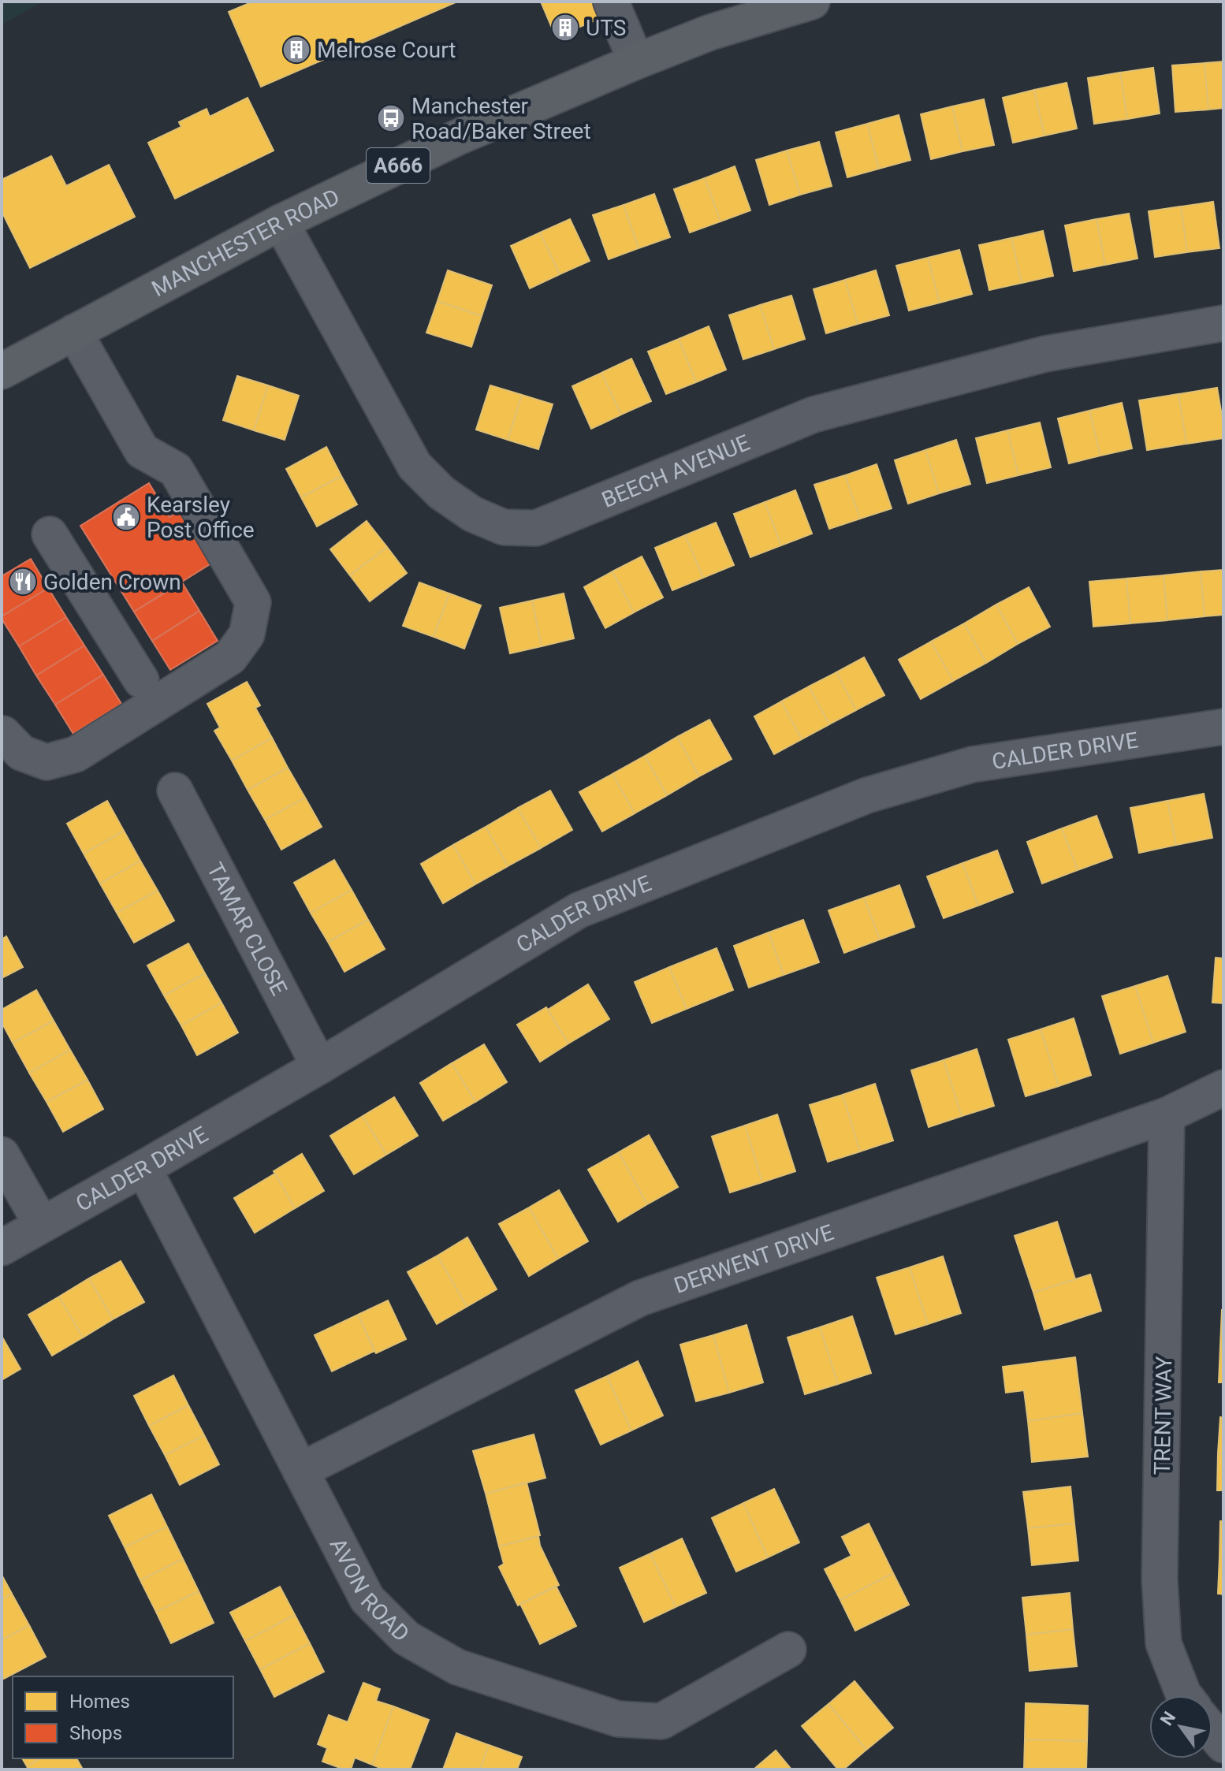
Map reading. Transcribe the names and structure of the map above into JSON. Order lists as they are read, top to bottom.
{
  "streets": {
    "main road": ["A666", "MANCHESTER ROAD"],
    "street": [
      "BEECH AVENUE",
      "CALDER DRIVE",
      "TAMAR CLOSE",
      "DERWENT DRIVE",
      "TRENT WAY",
      "AVON ROAD"
    ]
  },
  "crossings": [
    ["MANCHESTER ROAD", "BEECH AVENUE"],
    ["CALDER DRIVE", "TAMAR CLOSE"],
    ["CALDER DRIVE", "AVON ROAD"],
    ["DERWENT DRIVE", "TRENT WAY"],
    ["DERWENT DRIVE", "AVON ROAD"]
  ],
  "places": {
    "building": ["UTS", "Melrose Court"],
    "bus stop": ["Manchester Road/Baker Street"],
    "public building": ["Kearsley Post Office"],
    "restaurant": ["Golden Crown"]
  },
  "legend": ["Homes", "Shops"],
  "north": "top left"
}
